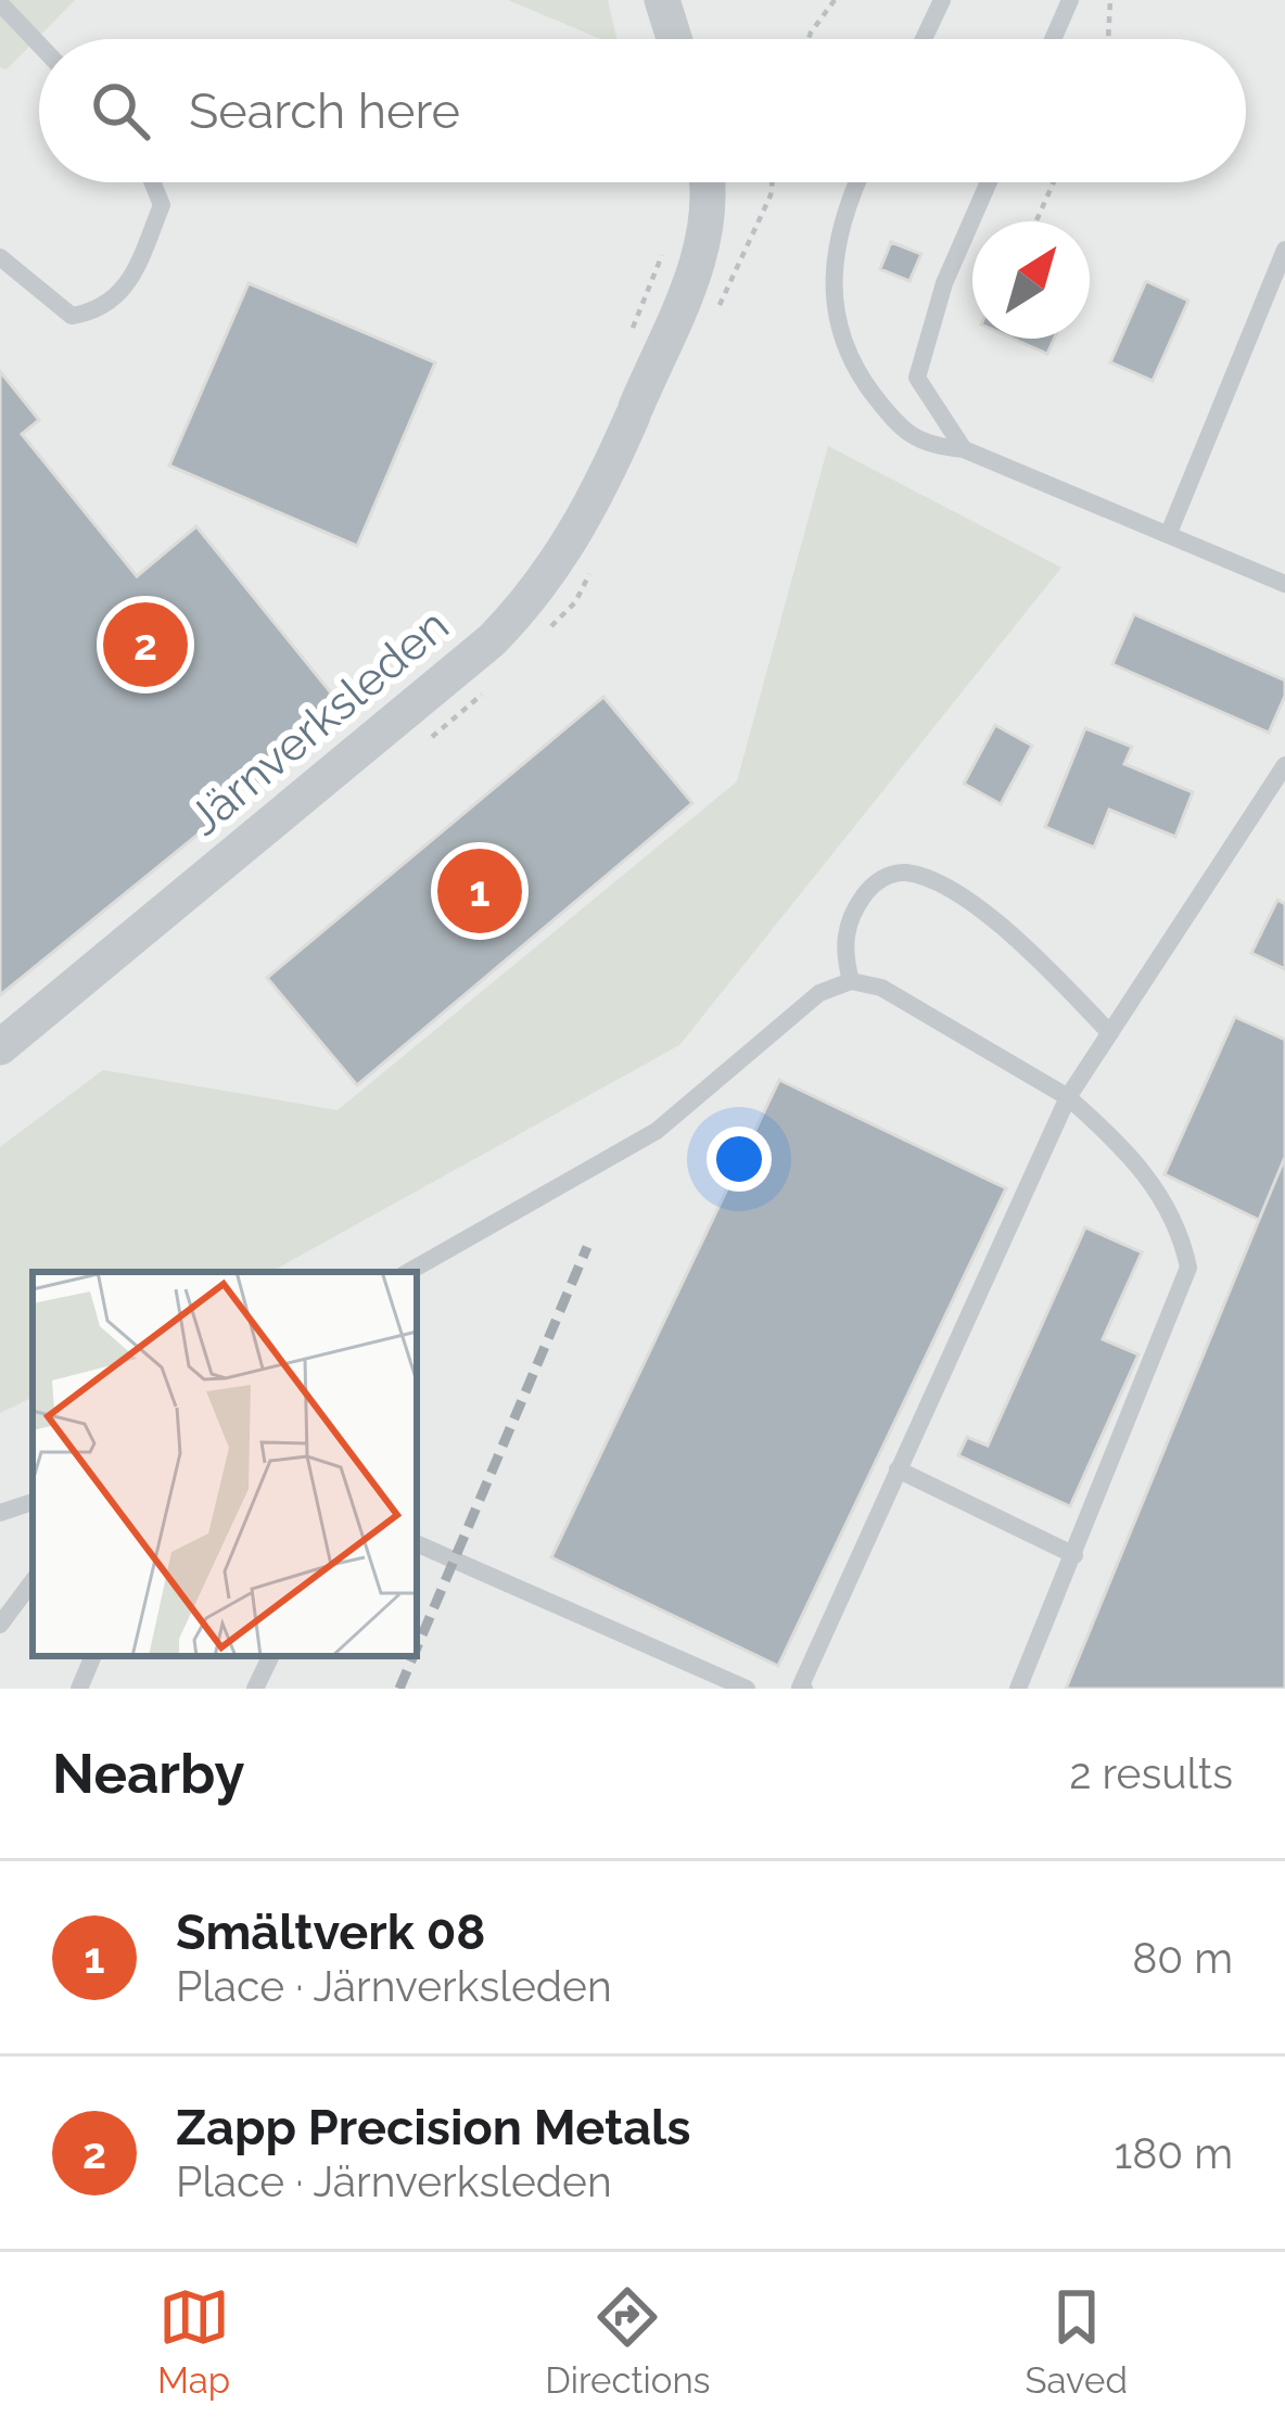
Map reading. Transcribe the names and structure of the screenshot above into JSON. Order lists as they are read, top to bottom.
{
  "streets": {
    "street": ["Järnverksleden"]
  },
  "north": "top right",
  "page": {
    "search": "Search here",
    "pins": ["2", "1"],
    "heading": ["Nearby", "2 results"],
    "list": [
      {
        "mark": "1",
        "name": "Smältverk 08",
        "note": "Place · Järnverksleden",
        "value": "80 m"
      },
      {
        "mark": "2",
        "name": "Zapp Precision Metals",
        "note": "Place · Järnverksleden",
        "value": "180 m"
      }
    ],
    "nav": ["Map", "Directions", "Saved"]
  }
}
